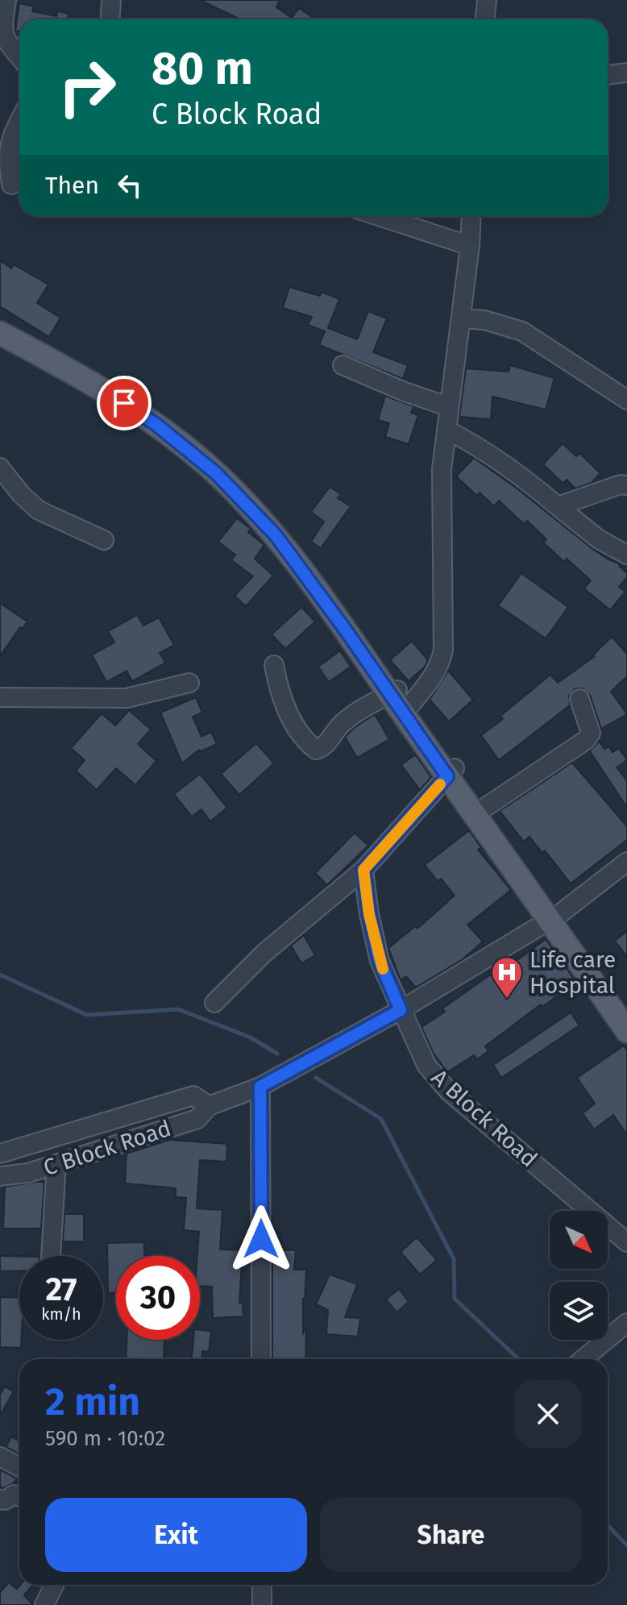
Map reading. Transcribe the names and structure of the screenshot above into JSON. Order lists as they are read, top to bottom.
{
  "streets": {
    "street": ["A Block Road", "C Block Road"]
  },
  "crossings": [
    ["A Block Road", "C Block Road"]
  ],
  "places": {
    "hospital": ["Life care Hospital"]
  },
  "north": "bottom right",
  "page": {
    "turn": ["80 m", "C Block Road"],
    "then": "Then",
    "speed": "27 km/h",
    "limit": "30",
    "heading": ["2 min", "590 m · 10:02"],
    "buttons": ["Exit", "Share"]
  }
}
